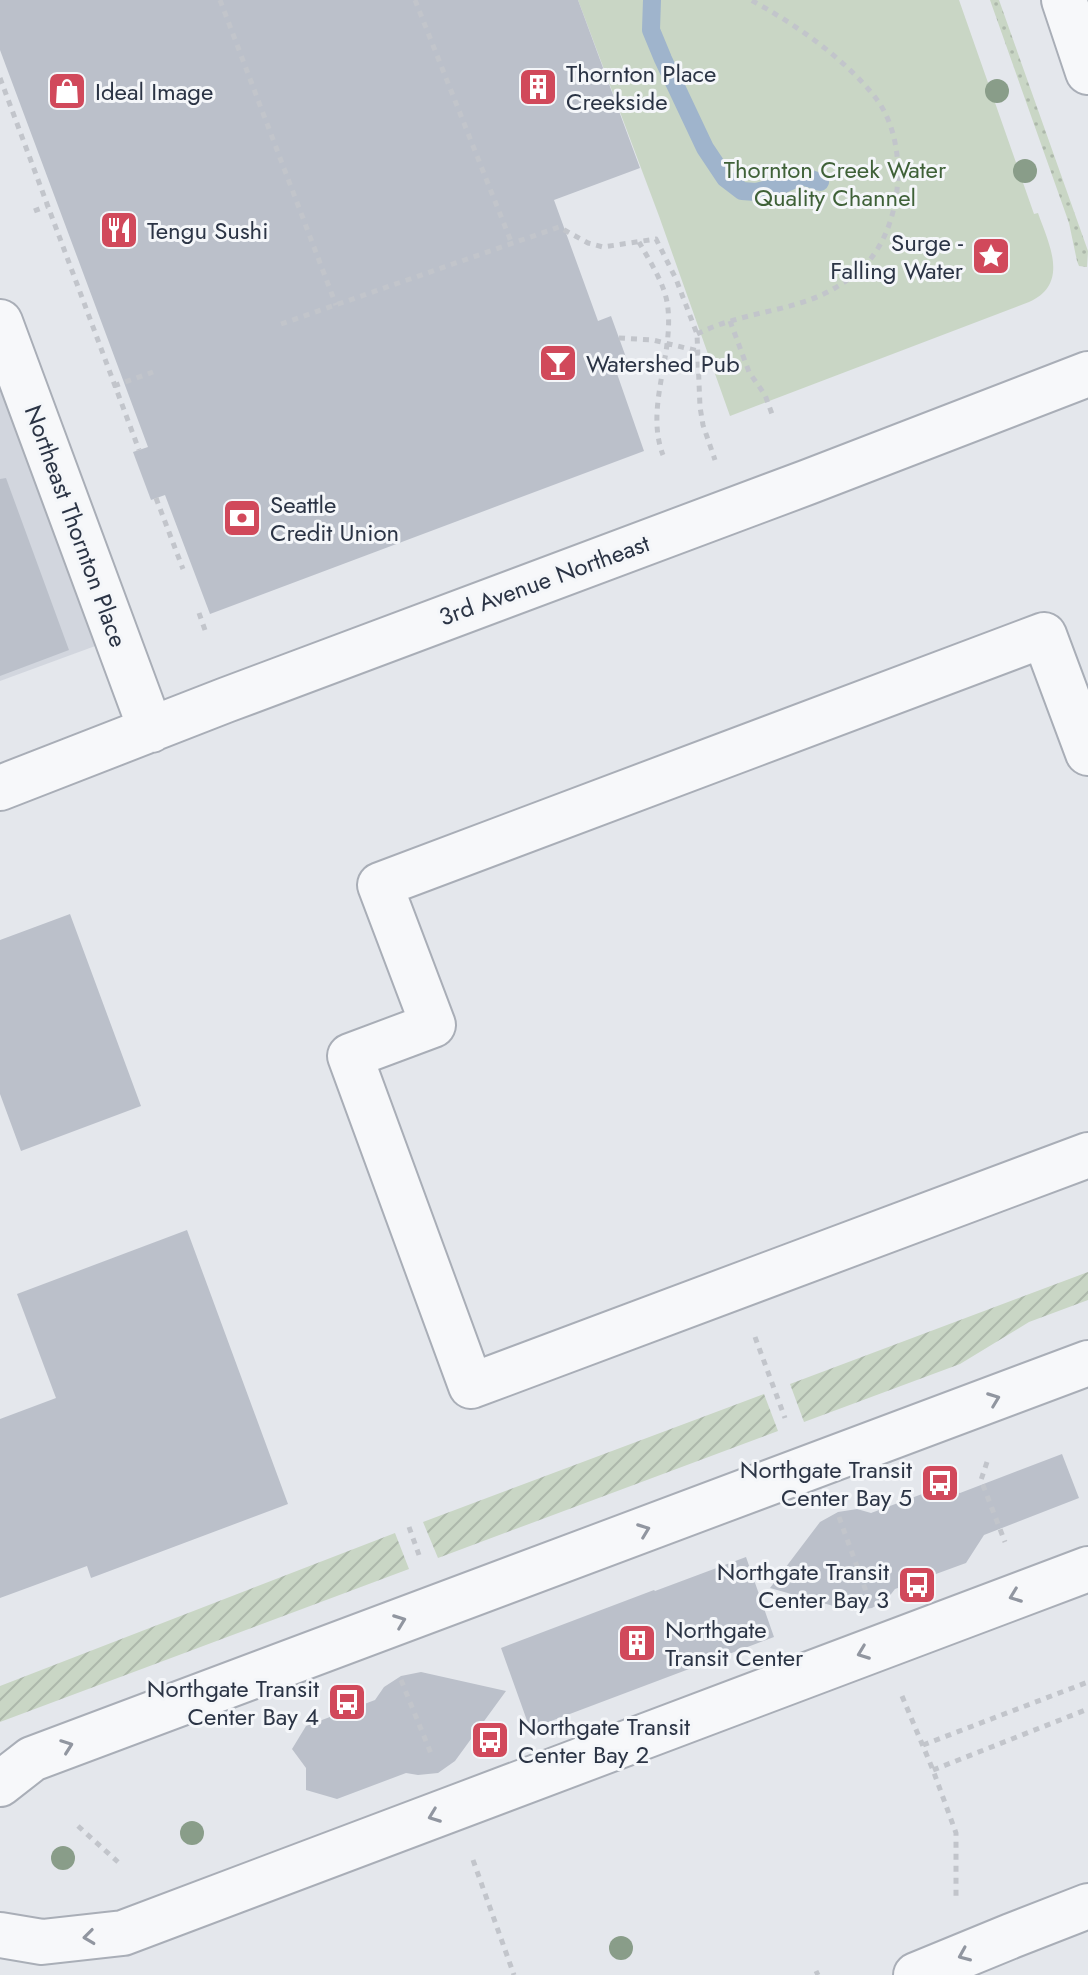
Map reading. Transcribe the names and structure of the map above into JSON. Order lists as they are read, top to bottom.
{
  "streets": {
    "street": ["Northeast Thornton Place", "3rd Avenue Northeast"]
  },
  "crossings": [
    ["Northeast Thornton Place", "3rd Avenue Northeast"]
  ],
  "parks": ["Thornton Creek Water Quality Channel"],
  "places": {
    "building": ["Thornton Place Creekside", "Northgate Transit Center"],
    "shop": ["Ideal Image"],
    "restaurant": ["Tengu Sushi"],
    "place": ["Surge - Falling Water"],
    "bar": ["Watershed Pub"],
    "bank": ["Seattle Credit Union"],
    "bus stop": [
      "Northgate Transit Center Bay 5",
      "Northgate Transit Center Bay 3",
      "Northgate Transit Center Bay 4",
      "Northgate Transit Center Bay 2"
    ]
  }
}
